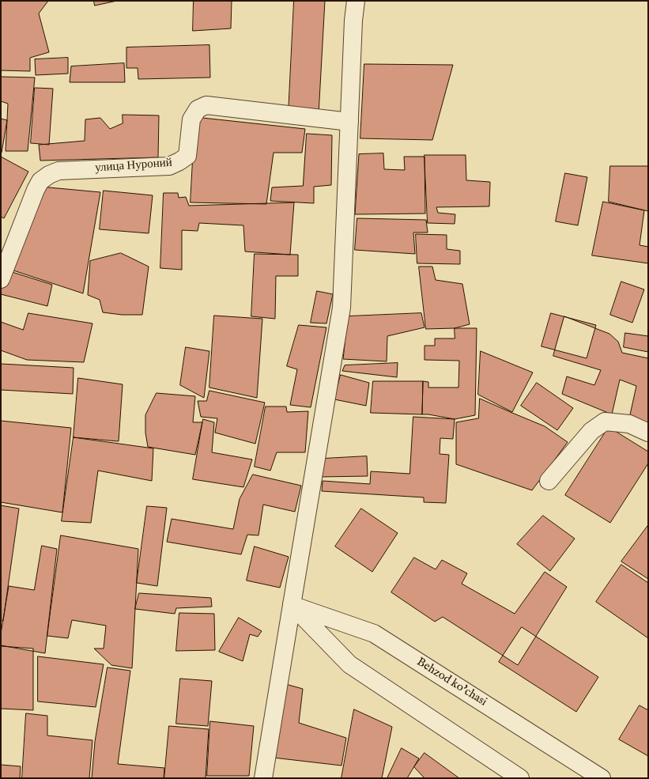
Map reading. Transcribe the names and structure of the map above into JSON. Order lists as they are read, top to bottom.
{
  "streets": {
    "street": ["улица Нуроний", "Behzod ko'chasi"]
  }
}
